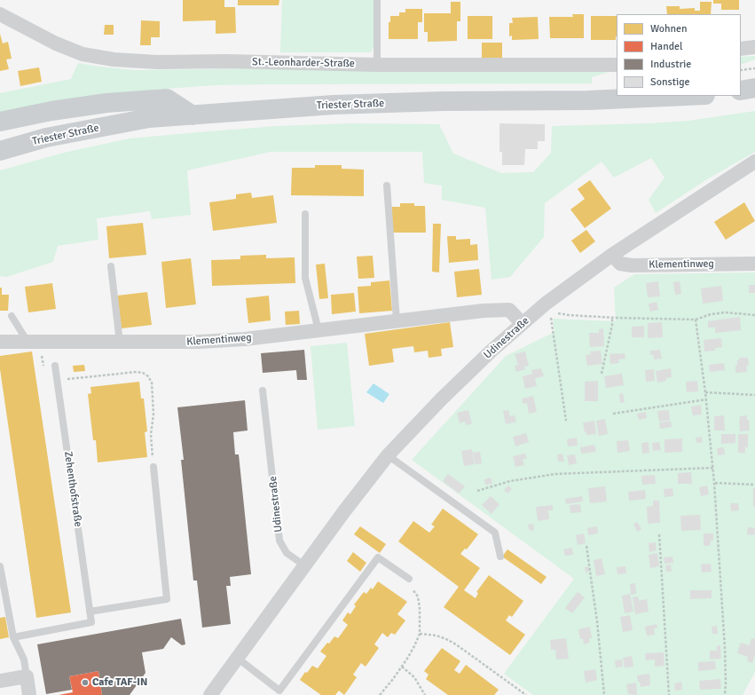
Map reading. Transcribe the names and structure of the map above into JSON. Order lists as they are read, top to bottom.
{
  "streets": {
    "main road": ["Triester Straße"],
    "street": ["St.-Leonharder-Straße", "Klementinweg", "Udinestraße"],
    "lane": ["Zehenthofstraße"]
  },
  "crossings": [
    ["Klementinweg", "Udinestraße"]
  ],
  "places": ["Cafe TAF-IN"],
  "legend": [
    "Wohnen",
    "Handel",
    "Industrie",
    "Sonstige"
  ]
}
